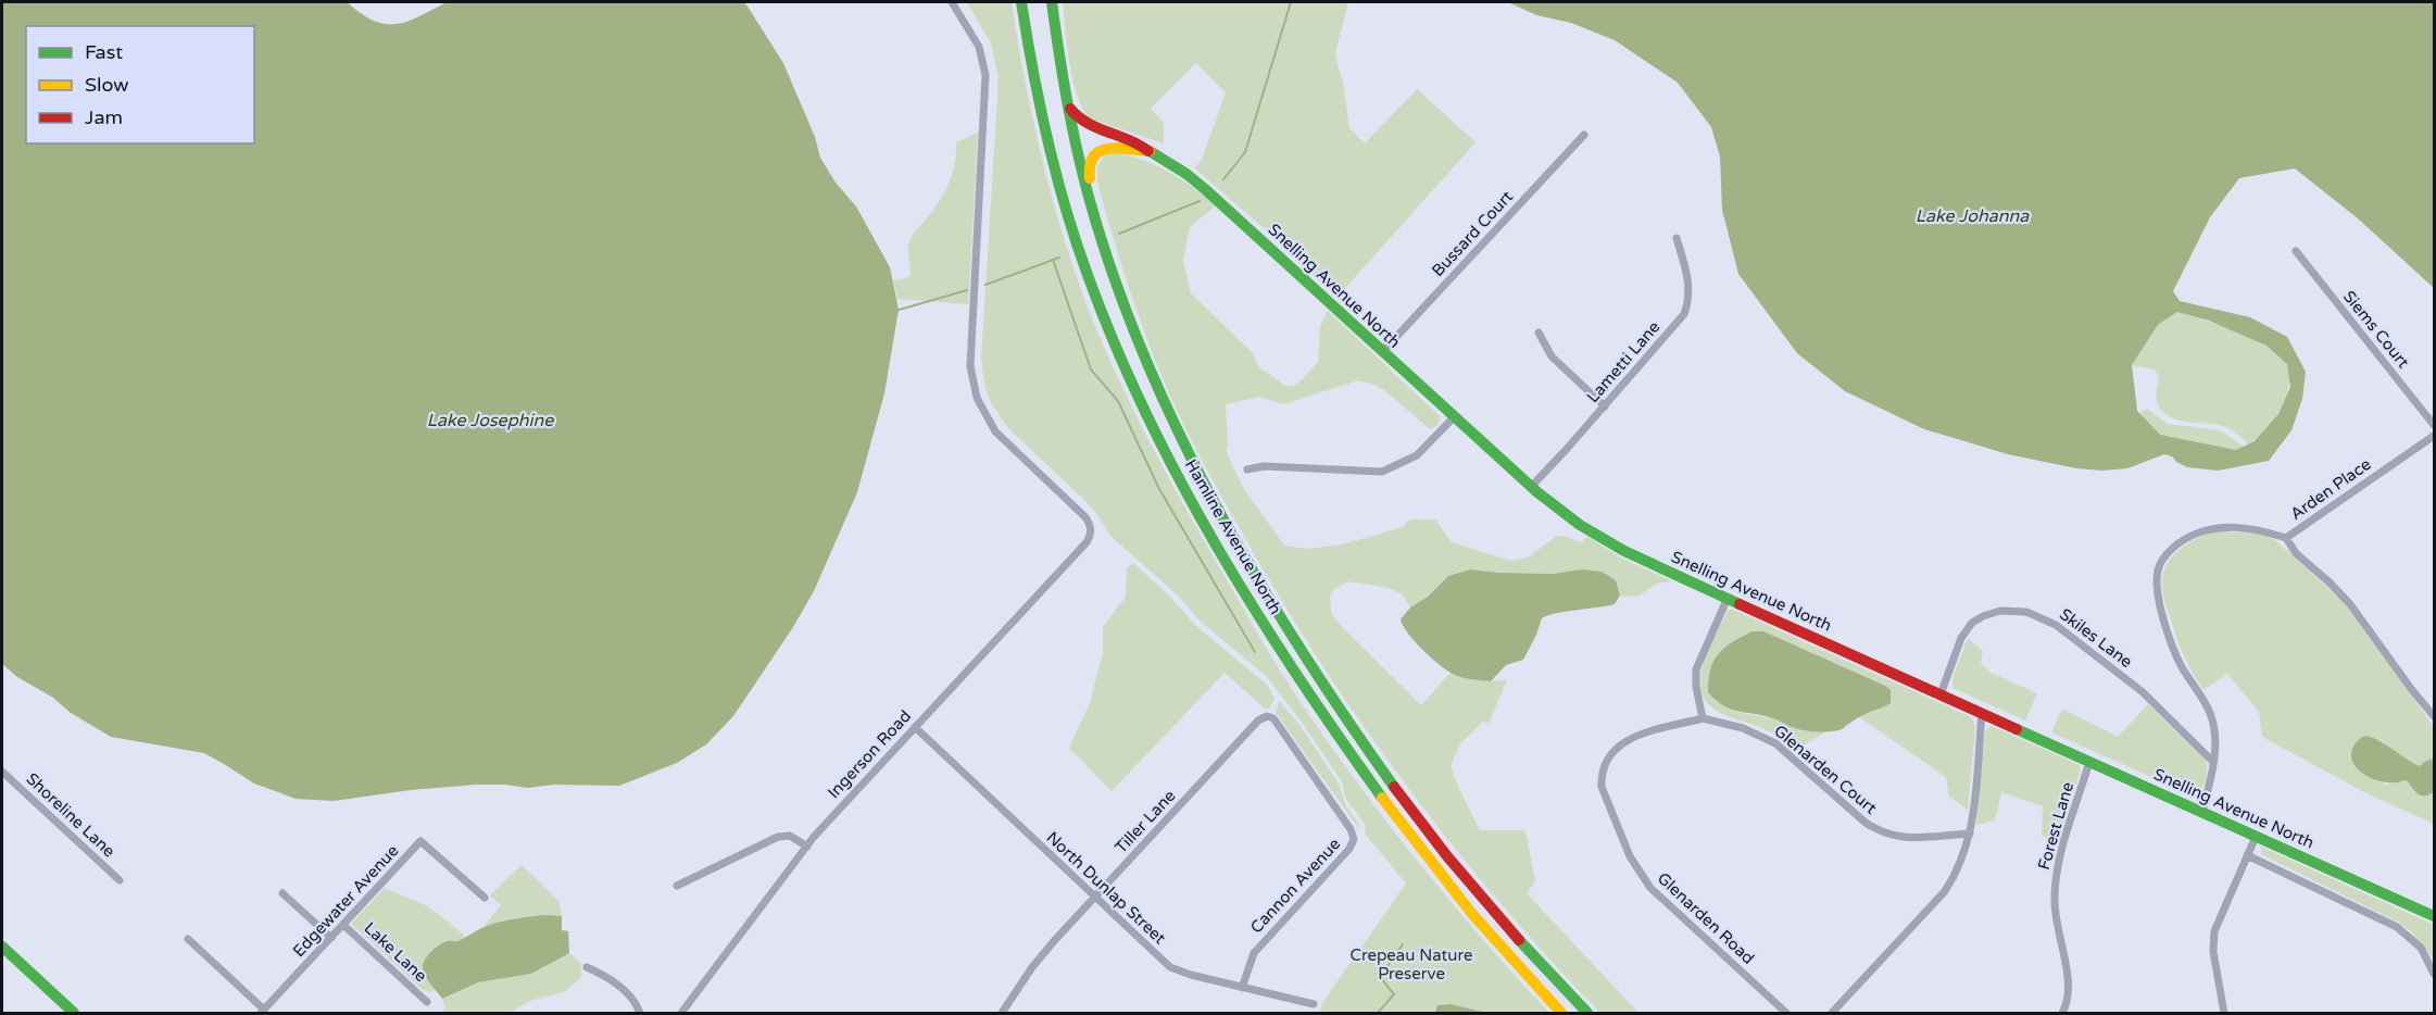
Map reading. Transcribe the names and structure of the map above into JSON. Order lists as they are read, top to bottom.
{
  "streets": {
    "main road": ["Snelling Avenue North", "Hamline Avenue North"],
    "street": [
      "Bussard Court",
      "Siems Court",
      "Lametti Lane",
      "Arden Place",
      "Skiles Lane",
      "Ingerson Road",
      "Glenarden Court",
      "Shoreline Lane",
      "Tiller Lane",
      "Forest Lane",
      "Cannon Avenue",
      "North Dunlap Street",
      "Edgewater Avenue",
      "Glenarden Road",
      "Lake Lane"
    ]
  },
  "crossings": [
    ["Bussard Court", "Snelling Avenue North"],
    ["Snelling Avenue North", "Lametti Lane"],
    ["Snelling Avenue North", "Arden Place"],
    ["Snelling Avenue North", "Hamline Avenue North"],
    ["Snelling Avenue North", "Skiles Lane"],
    ["Snelling Avenue North", "Forest Lane"],
    ["Arden Place", "Skiles Lane"],
    ["Ingerson Road", "North Dunlap Street"],
    ["Glenarden Court", "Glenarden Road"],
    ["Tiller Lane", "Cannon Avenue"],
    ["Tiller Lane", "North Dunlap Street"],
    ["Cannon Avenue", "North Dunlap Street"],
    ["Edgewater Avenue", "Lake Lane"]
  ],
  "water": ["Lake Johanna", "Lake Josephine"],
  "parks": ["Crepeau Nature Preserve"],
  "legend": ["Fast", "Slow", "Jam"]
}
